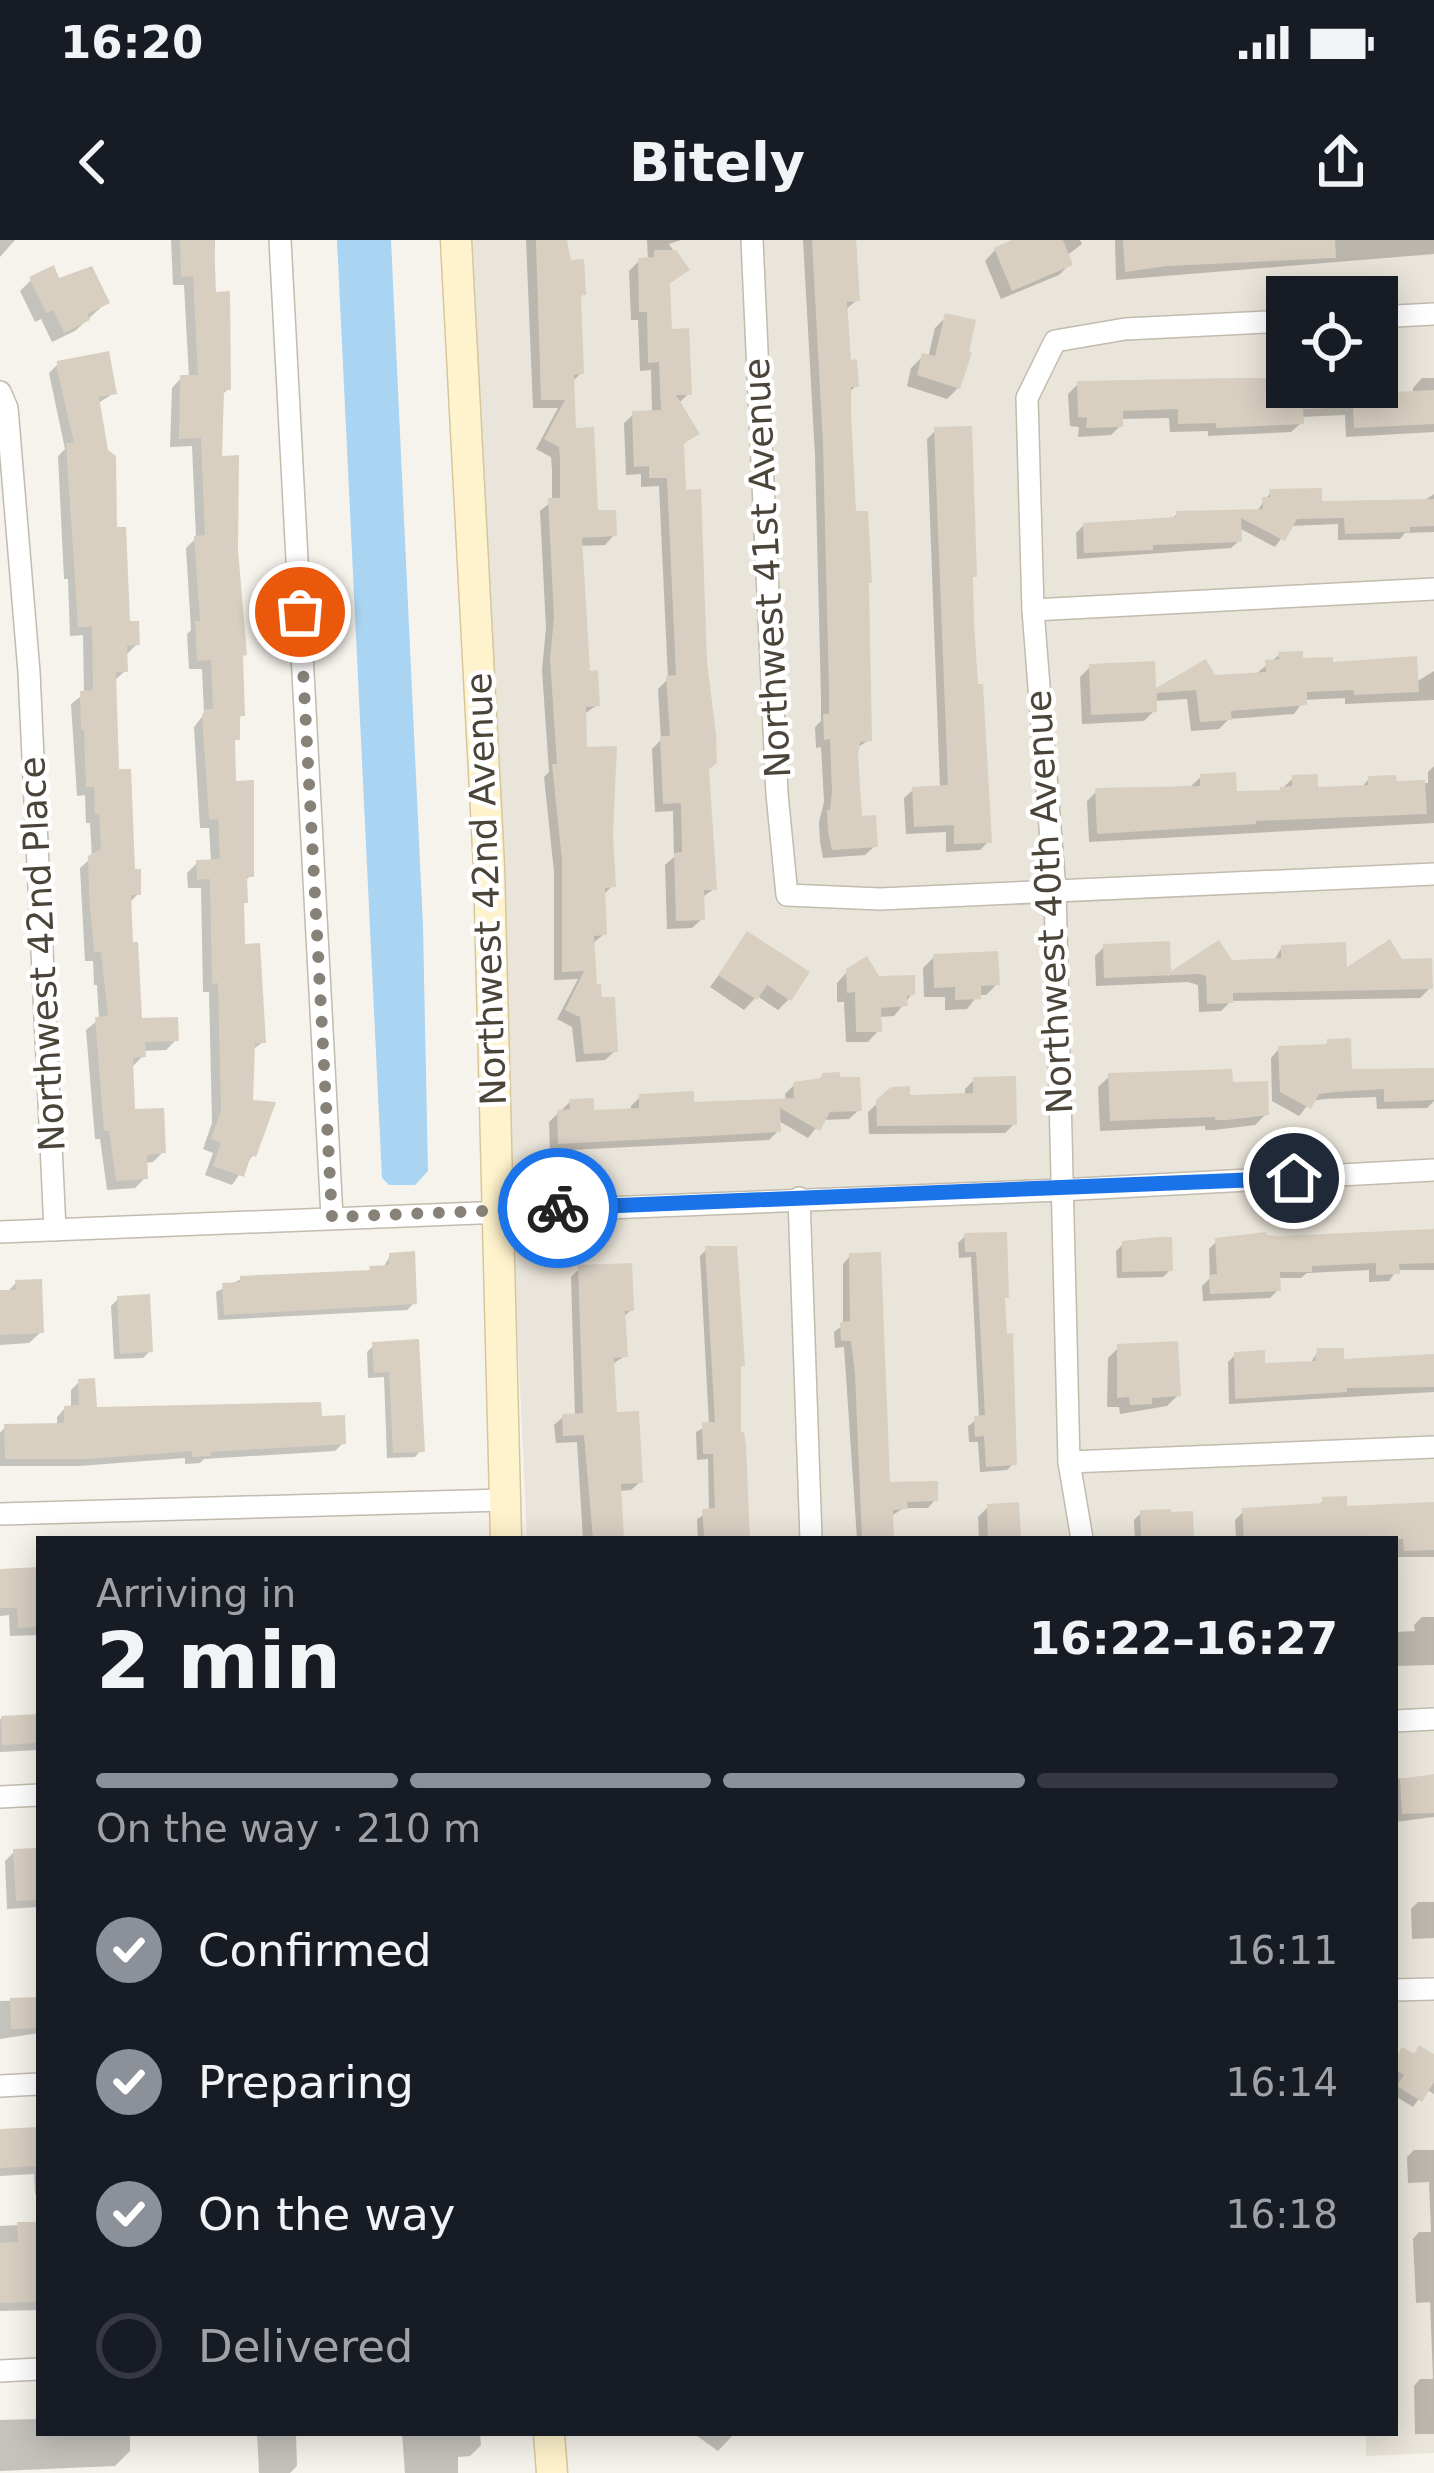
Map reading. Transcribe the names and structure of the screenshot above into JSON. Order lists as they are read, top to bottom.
{
  "streets": {
    "street": [
      "Northwest 41st Avenue",
      "Northwest 42nd Avenue",
      "Northwest 40th Avenue",
      "Northwest 42nd Place"
    ]
  },
  "crossings": [
    ["Northwest 41st Avenue", "Northwest 40th Avenue"]
  ],
  "page": {
    "status": "16:20",
    "header": "Bitely",
    "heading": ["2 min", "Arriving in", "16:22–16:27"],
    "bar": "On the way · 210 m",
    "list": [
      ["Confirmed", "16:11"],
      ["Preparing", "16:14"],
      ["On the way", "16:18"],
      "Delivered"
    ]
  }
}
